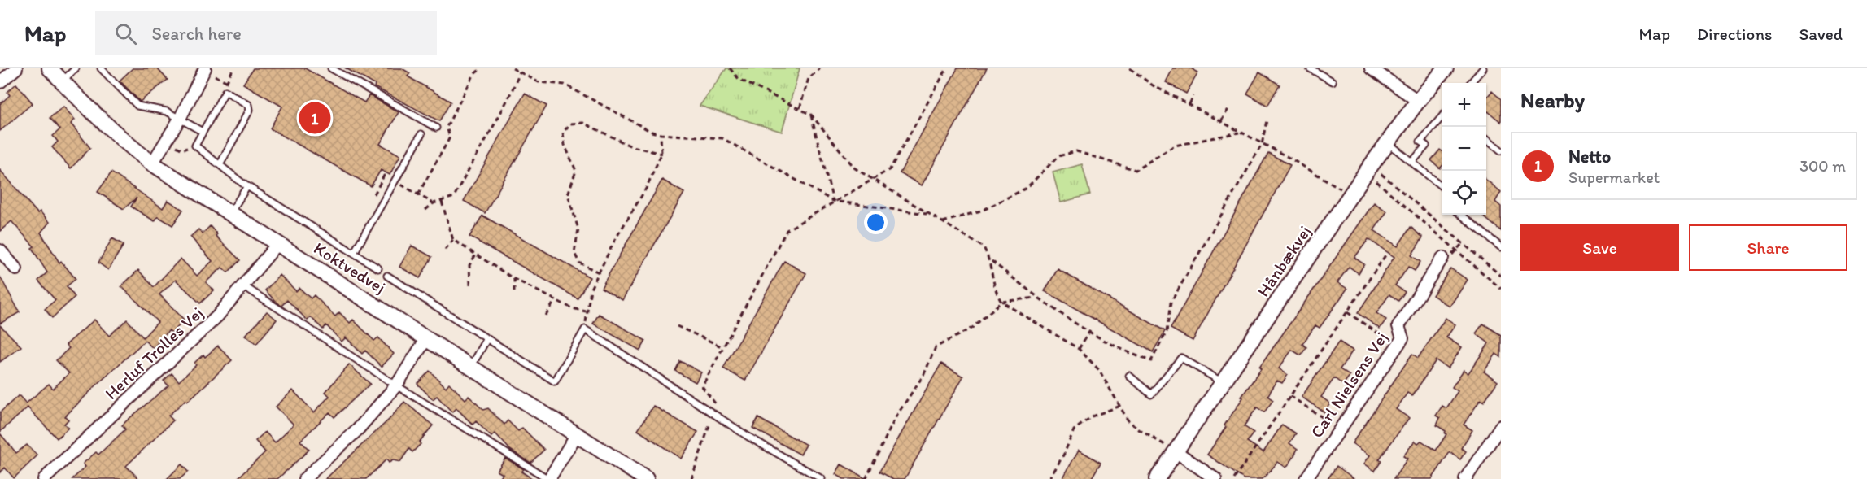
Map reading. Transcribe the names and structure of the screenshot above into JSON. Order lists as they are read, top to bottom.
{
  "streets": {
    "street": [
      "Hånbækvej",
      "Koktvedvej",
      "Herluf Trolles Vej",
      "Carl Nielsens Vej"
    ]
  },
  "crossings": [
    ["Koktvedvej", "Herluf Trolles Vej"]
  ],
  "page": {
    "header": "Map",
    "search": "Search here",
    "nav": ["Map", "Directions", "Saved"],
    "heading": "Nearby",
    "map_buttons": ["+", "−"],
    "pins": "1",
    "list": [
      {
        "mark": "1",
        "name": "Netto",
        "note": "Supermarket",
        "value": "300 m"
      }
    ],
    "buttons": ["Save", "Share"]
  }
}
